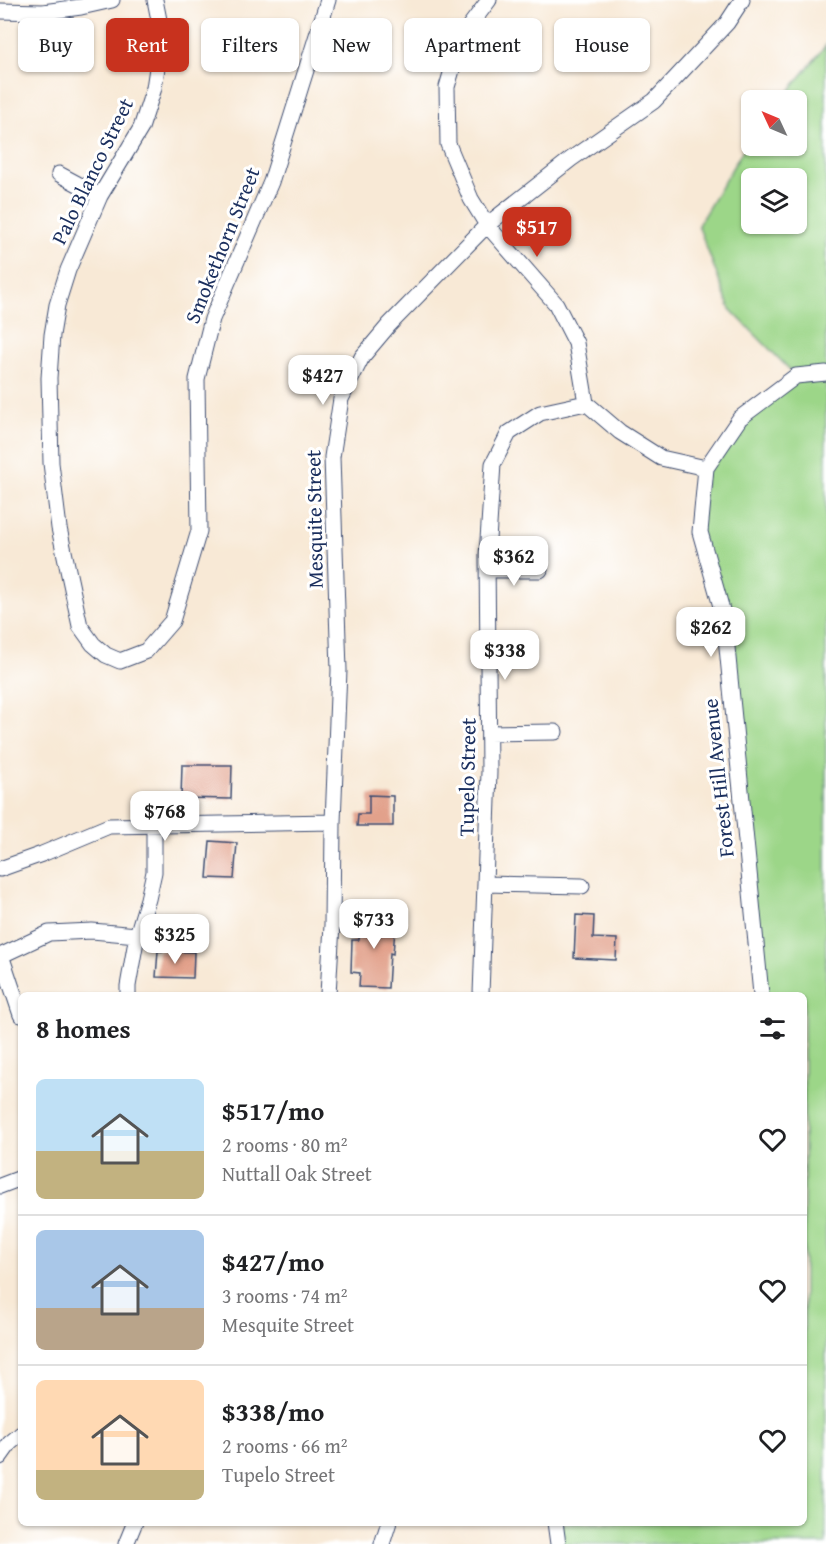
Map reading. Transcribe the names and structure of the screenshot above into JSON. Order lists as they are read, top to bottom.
{
  "streets": {
    "street": [
      "Palo Blanco Street",
      "Smokethorn Street",
      "Mesquite Street",
      "Tupelo Street",
      "Forest Hill Avenue"
    ]
  },
  "crossings": [
    ["Palo Blanco Street", "Smokethorn Street"]
  ],
  "north": "top left",
  "page": {
    "chip": [
      "Buy",
      "Rent",
      "Filters",
      "New",
      "Apartment",
      "House"
    ],
    "price": [
      "$517",
      "$427",
      "$362",
      "$262",
      "$338",
      "$768",
      "$733",
      "$325"
    ],
    "heading": "8 homes",
    "list": [
      {
        "name": "$517/mo",
        "note": "2 rooms · 80 m² · Nuttall Oak Street"
      },
      {
        "name": "$427/mo",
        "note": "3 rooms · 74 m² · Mesquite Street"
      },
      {
        "name": "$338/mo",
        "note": "2 rooms · 66 m² · Tupelo Street"
      }
    ]
  }
}
